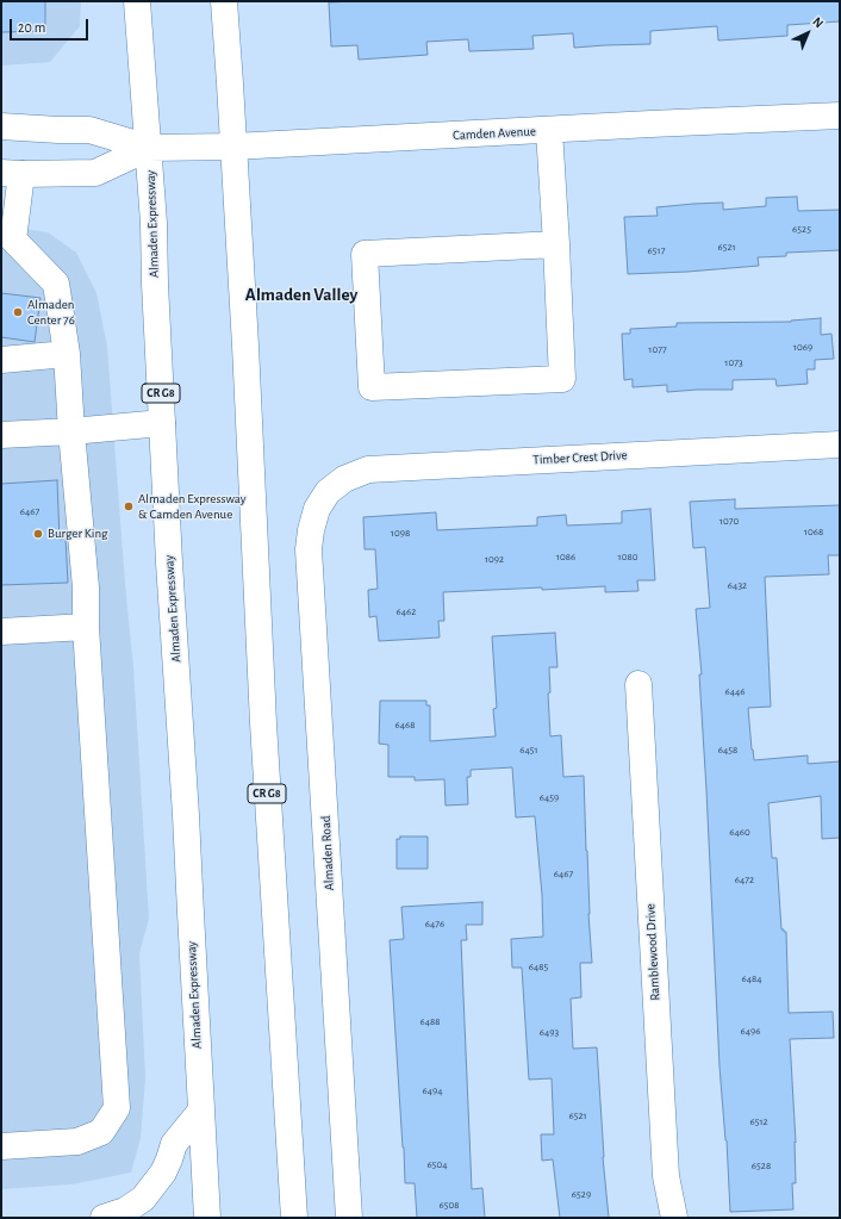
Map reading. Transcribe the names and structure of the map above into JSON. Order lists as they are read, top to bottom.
{
  "streets": {
    "main road": [
      "Camden Avenue",
      "Almaden Expressway",
      "CR G8",
      "Timber Crest Drive",
      "Almaden Road",
      "Ramblewood Drive"
    ]
  },
  "crossings": [
    ["Camden Avenue", "Almaden Expressway"],
    ["Camden Avenue", "CR G8"],
    ["Timber Crest Drive", "Almaden Road"]
  ],
  "districts": ["Almaden Valley"],
  "places": ["Almaden Center 76", "Almaden Expressway & Camden Avenue", "Burger King"],
  "house_numbers": [
    "6525",
    "6521",
    "6517",
    "1069",
    "1077",
    "1073",
    "6467",
    "1070",
    "1068",
    "1098",
    "1086",
    "1080",
    "1092",
    "6432",
    "6462",
    "6446",
    "6468",
    "6451",
    "6458",
    "6459",
    "6460",
    "6467",
    "6472",
    "6476",
    "6485",
    "6484",
    "6488",
    "6496",
    "6493",
    "6494",
    "6521",
    "6512",
    "6504",
    "6528",
    "6529",
    "6508"
  ],
  "scale_bar": "20 m",
  "north": "top right"
}
